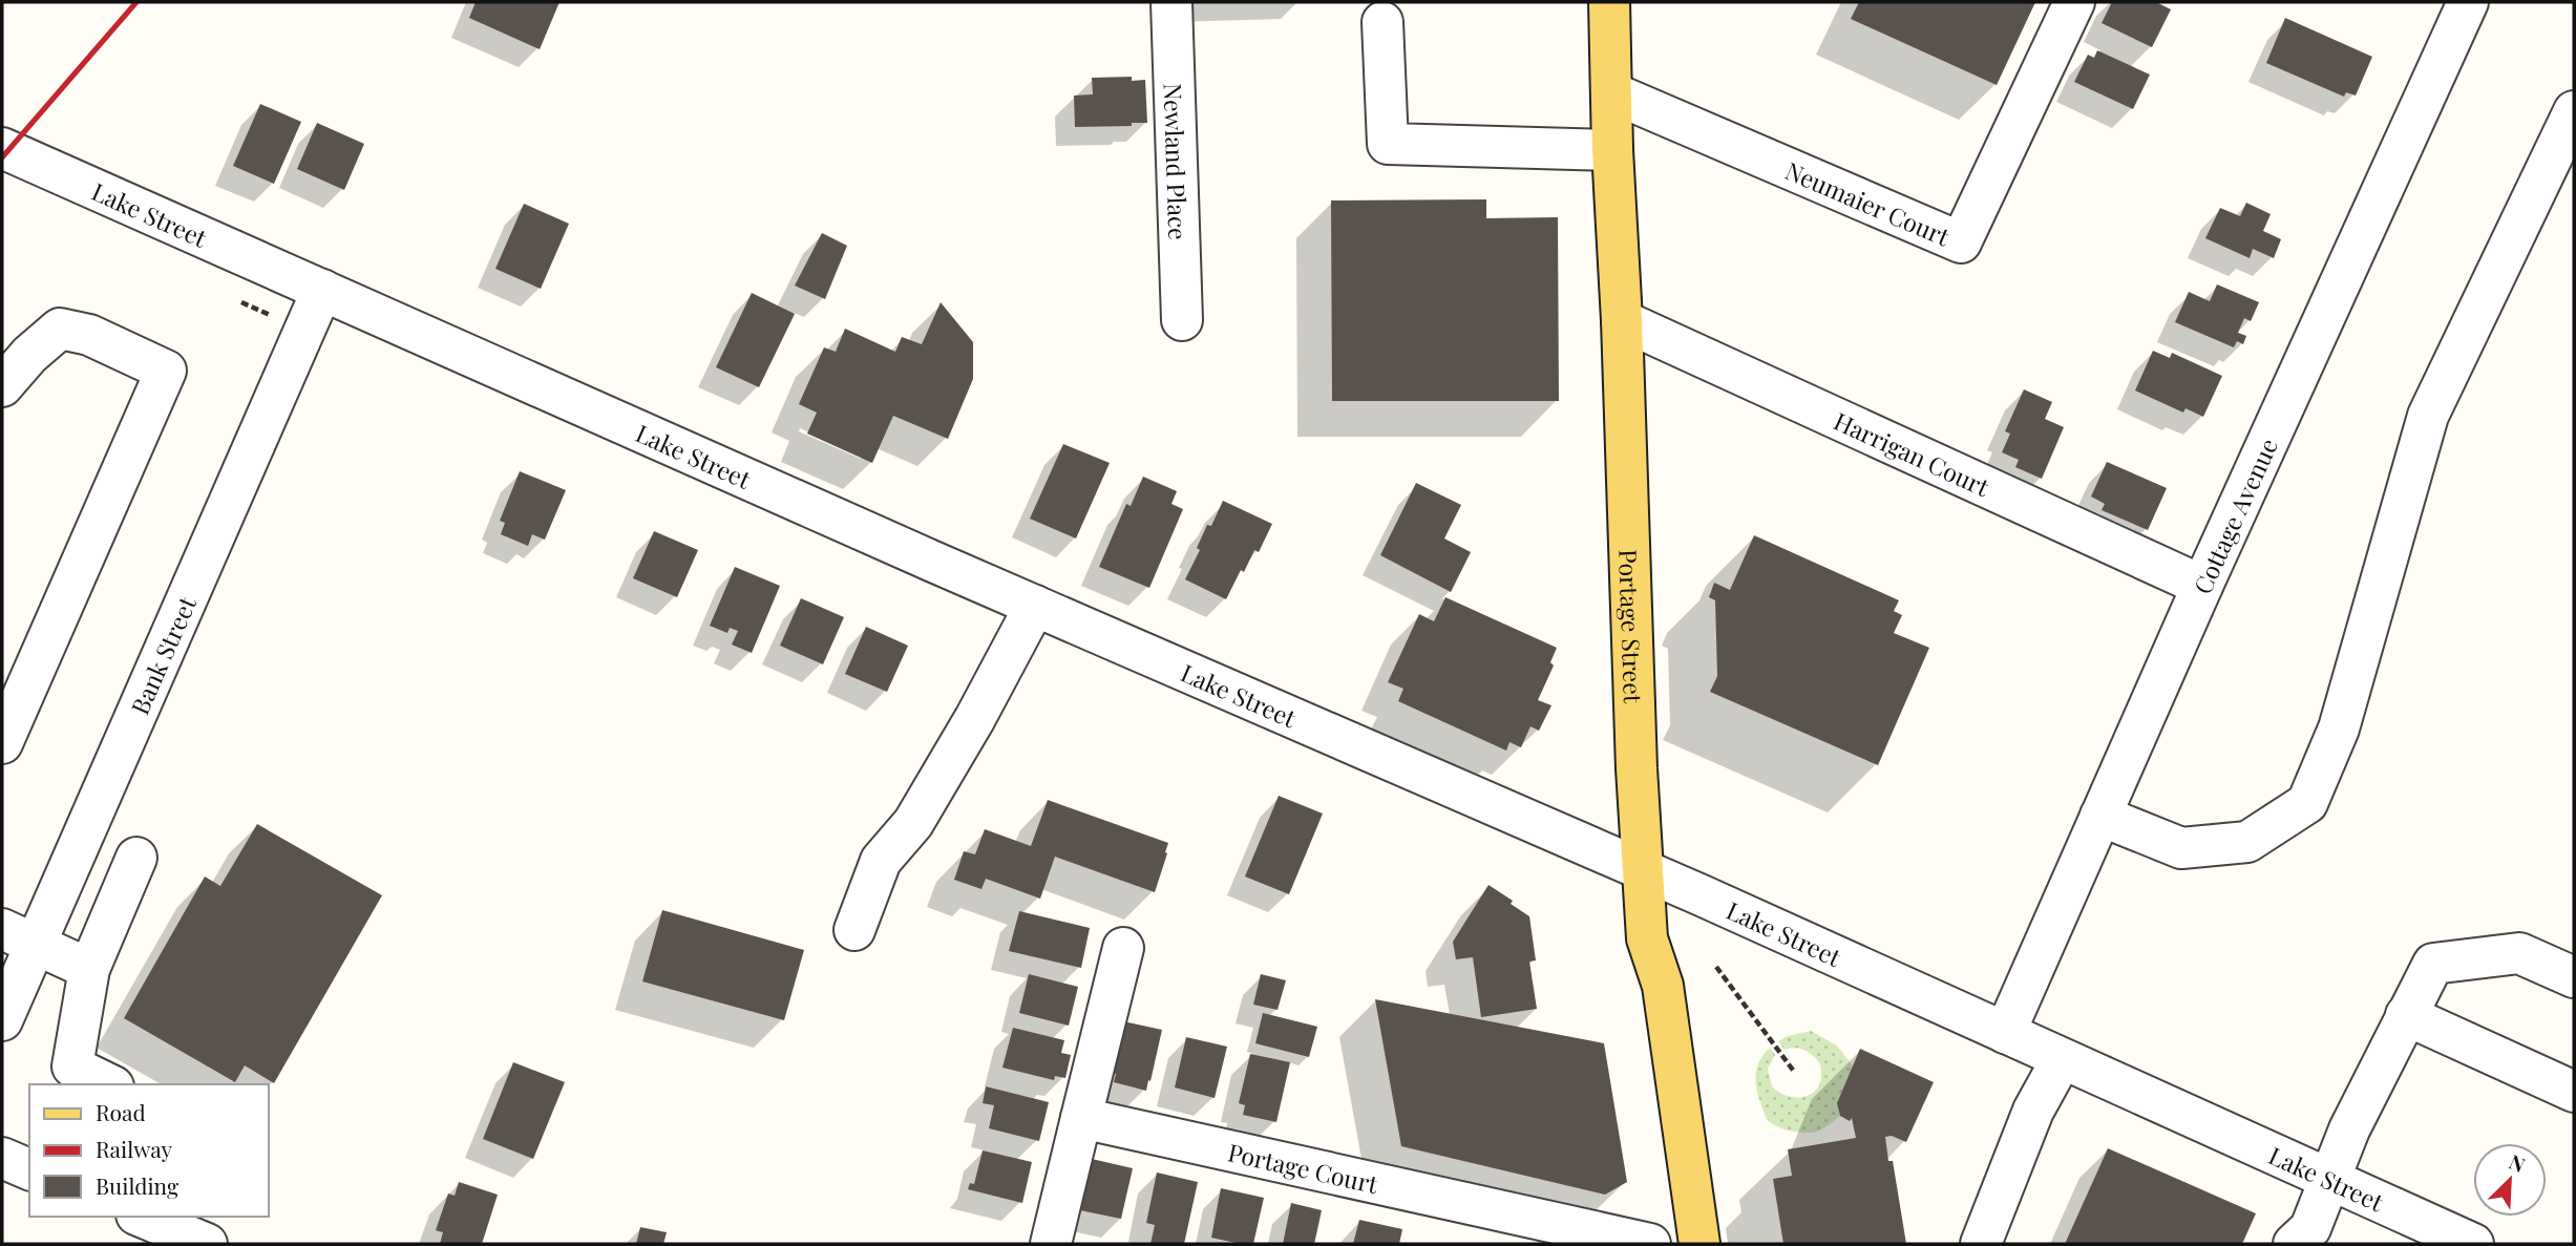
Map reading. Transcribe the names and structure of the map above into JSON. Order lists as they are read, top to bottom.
{
  "streets": {
    "main road": ["Portage Street"],
    "street": [
      "Newland Place",
      "Neumaier Court",
      "Lake Street",
      "Harrigan Court",
      "Cottage Avenue",
      "Bank Street",
      "Portage Court"
    ]
  },
  "crossings": [
    ["Neumaier Court", "Portage Street"],
    ["Lake Street", "Cottage Avenue"],
    ["Lake Street", "Portage Street"],
    ["Lake Street", "Bank Street"],
    ["Harrigan Court", "Cottage Avenue"],
    ["Harrigan Court", "Portage Street"]
  ],
  "legend": ["Road", "Railway", "Building"],
  "north": "top right"
}
